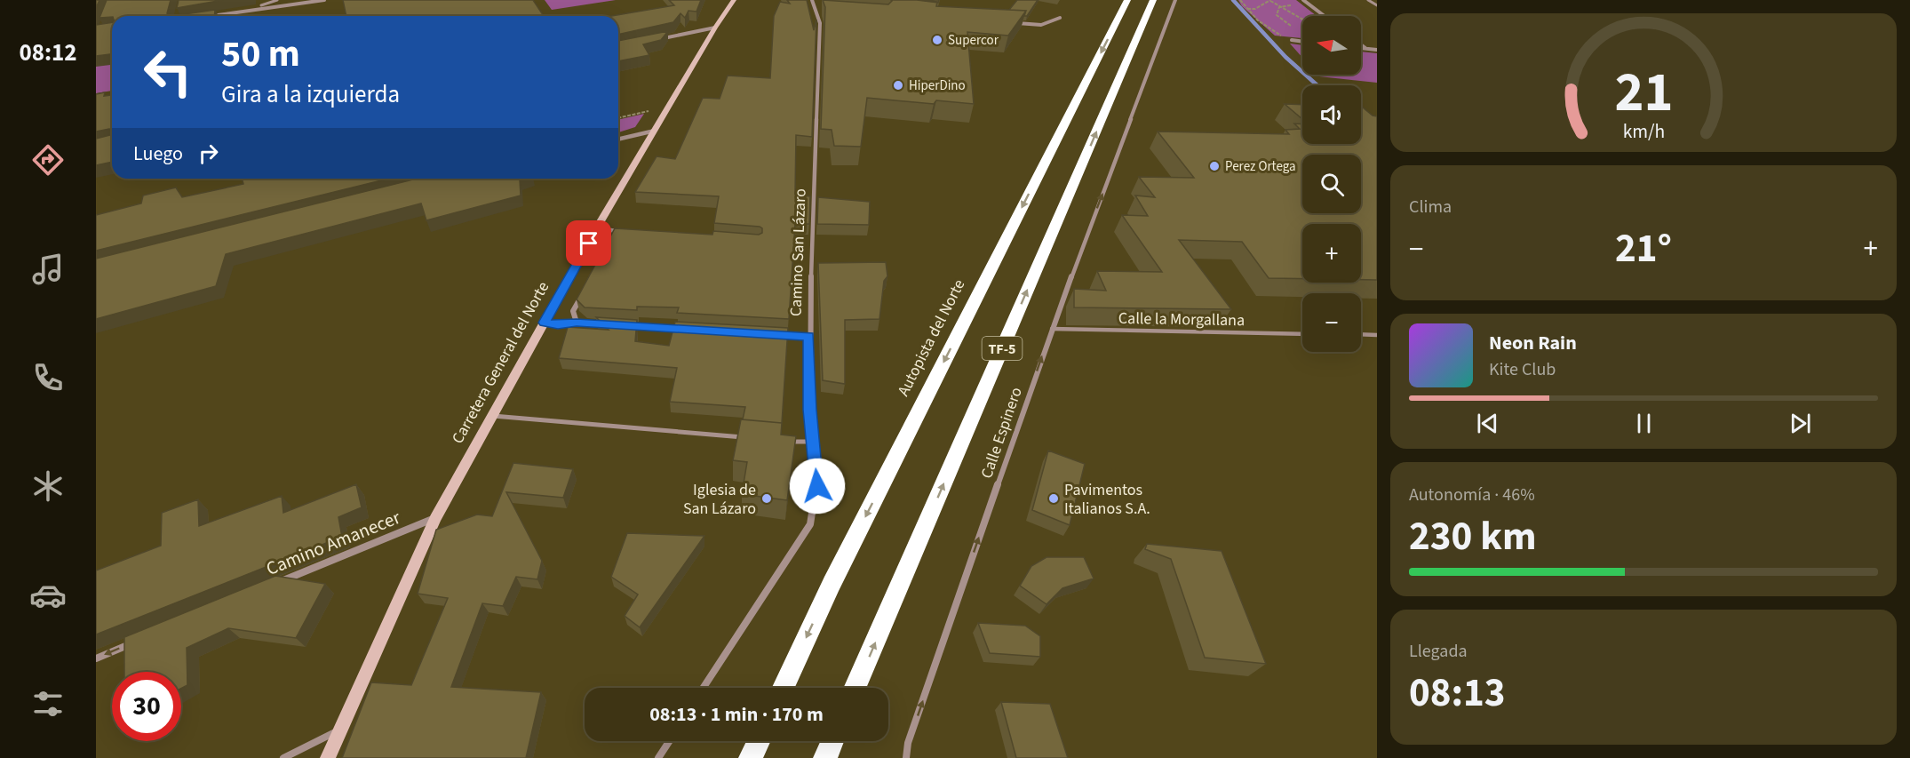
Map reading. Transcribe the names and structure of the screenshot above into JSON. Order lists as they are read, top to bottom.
{
  "streets": {
    "highway": ["Autopista del Norte", "TF-5"],
    "main road": ["Carretera General del Norte"],
    "street": ["Camino San Lázaro", "Calle Espinero", "Camino Amanecer"],
    "lane": ["Calle la Morgallana"]
  },
  "crossings": [
    ["Calle la Morgallana", "Calle Espinero"],
    ["Carretera General del Norte", "Camino Amanecer"]
  ],
  "one_way": ["Calle Espinero"],
  "places": [
    "Supercor",
    "HiperDino",
    "Perez Ortega",
    "Iglesia de San Lázaro",
    "Pavimentos Italianos S.A."
  ],
  "north": "left",
  "page": {
    "tabs": "08:12",
    "map_buttons": ["+", "−"],
    "turn": ["50 m", "Gira a la izquierda"],
    "then": "Luego",
    "tile": [
      "Clima",
      ["Autonomía · 46%", "230 km"],
      ["Llegada", "08:13"]
    ],
    "heat": ["−", "21°", "+"],
    "song": ["Neon Rain", "Kite Club"],
    "limit": "30",
    "trip": "08:13 · 1 min · 170 m",
    "gauge": ["21", "km/h"]
  }
}
